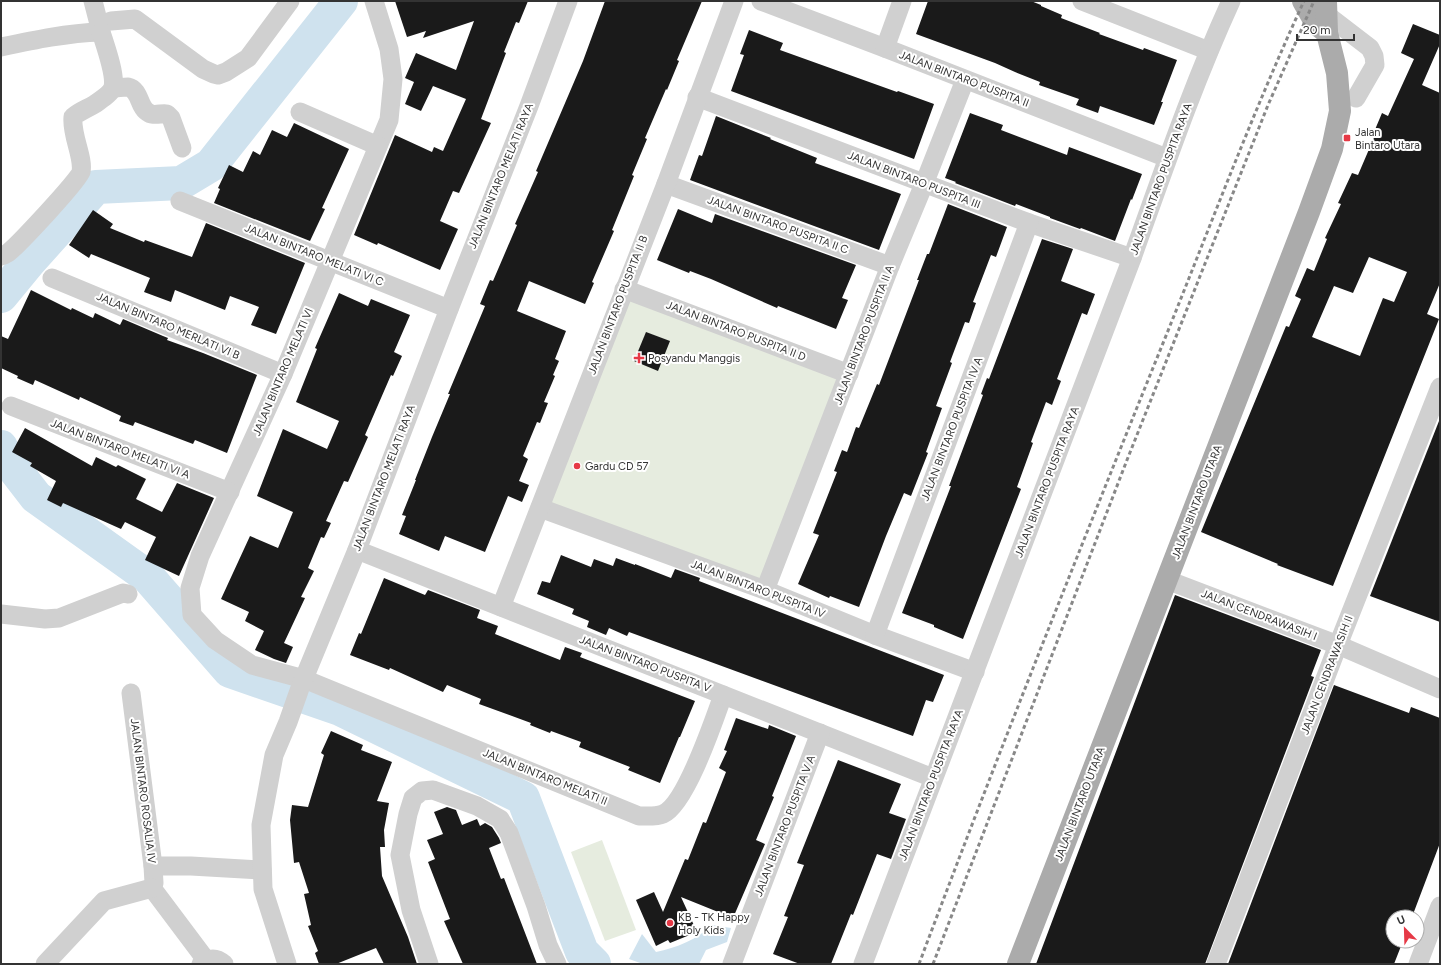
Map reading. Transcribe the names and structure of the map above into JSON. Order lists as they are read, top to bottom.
{
  "streets": {
    "main road": ["JALAN BINTARO UTARA"],
    "street": [
      "JALAN BINTARO PUSPITA II",
      "JALAN BINTARO MELATI RAYA",
      "JALAN BINTARO PUSPITA RAYA",
      "JALAN BINTARO PUSPITA III",
      "JALAN BINTARO PUSPITA II C",
      "JALAN BINTARO MELATI VI C",
      "JALAN BINTARO PUSPITA II B",
      "JALAN BINTARO MERLATI VI B",
      "JALAN BINTARO PUSPITA II D",
      "JALAN BINTARO PUSPITA II A",
      "JALAN BINTARO MELATI VI",
      "JALAN BINTARO PUSPITA IV A",
      "JALAN BINTARO MELATI VI A",
      "JALAN BINTARO PUSPITA IV",
      "JALAN CENDRAWASIH I",
      "JALAN BINTARO PUSPITA V",
      "JALAN CENDRAWASIH II",
      "JALAN BINTARO MELATI II",
      "JALAN BINTARO ROSALIA IV",
      "JALAN BINTARO PUSPITA V A"
    ]
  },
  "crossings": [
    ["JALAN BINTARO PUSPITA II", "JALAN BINTARO PUSPITA RAYA"],
    ["JALAN BINTARO PUSPITA II", "JALAN BINTARO PUSPITA II A"],
    ["JALAN BINTARO MELATI RAYA", "JALAN BINTARO MELATI VI C"],
    ["JALAN BINTARO MELATI RAYA", "JALAN BINTARO MELATI VI"],
    ["JALAN BINTARO MELATI RAYA", "JALAN BINTARO PUSPITA V"],
    ["JALAN BINTARO MELATI RAYA", "JALAN BINTARO MELATI II"],
    ["JALAN BINTARO PUSPITA RAYA", "JALAN BINTARO PUSPITA III"],
    ["JALAN BINTARO PUSPITA RAYA", "JALAN BINTARO PUSPITA IV"],
    ["JALAN BINTARO PUSPITA RAYA", "JALAN BINTARO PUSPITA V"],
    ["JALAN BINTARO PUSPITA III", "JALAN BINTARO PUSPITA II B"],
    ["JALAN BINTARO PUSPITA III", "JALAN BINTARO PUSPITA II A"],
    ["JALAN BINTARO PUSPITA III", "JALAN BINTARO PUSPITA IV A"],
    ["JALAN BINTARO PUSPITA II C", "JALAN BINTARO PUSPITA II B"],
    ["JALAN BINTARO PUSPITA II C", "JALAN BINTARO PUSPITA II A"],
    ["JALAN BINTARO MELATI VI C", "JALAN BINTARO MELATI VI"],
    ["JALAN BINTARO PUSPITA II B", "JALAN BINTARO PUSPITA II D"],
    ["JALAN BINTARO PUSPITA II B", "JALAN BINTARO PUSPITA IV"],
    ["JALAN BINTARO PUSPITA II B", "JALAN BINTARO PUSPITA V"],
    ["JALAN BINTARO MERLATI VI B", "JALAN BINTARO MELATI VI"],
    ["JALAN BINTARO PUSPITA II D", "JALAN BINTARO PUSPITA II A"],
    ["JALAN BINTARO PUSPITA II A", "JALAN BINTARO PUSPITA IV"],
    ["JALAN BINTARO MELATI VI", "JALAN BINTARO MELATI VI A"],
    ["JALAN BINTARO MELATI VI", "JALAN BINTARO MELATI II"],
    ["JALAN BINTARO PUSPITA IV A", "JALAN BINTARO PUSPITA IV"],
    ["JALAN BINTARO UTARA", "JALAN CENDRAWASIH I"],
    ["JALAN CENDRAWASIH I", "JALAN CENDRAWASIH II"],
    ["JALAN BINTARO PUSPITA V", "JALAN BINTARO MELATI II"],
    ["JALAN BINTARO PUSPITA V", "JALAN BINTARO PUSPITA V A"]
  ],
  "places": {
    "transit": ["Jalan Bintaro Utara"],
    "health": ["Posyandu Manggis"],
    "other": ["Gardu CD 57", "KB - TK Happy Holy Kids"]
  },
  "scale_bar": "20 m",
  "north": "top left"
}
